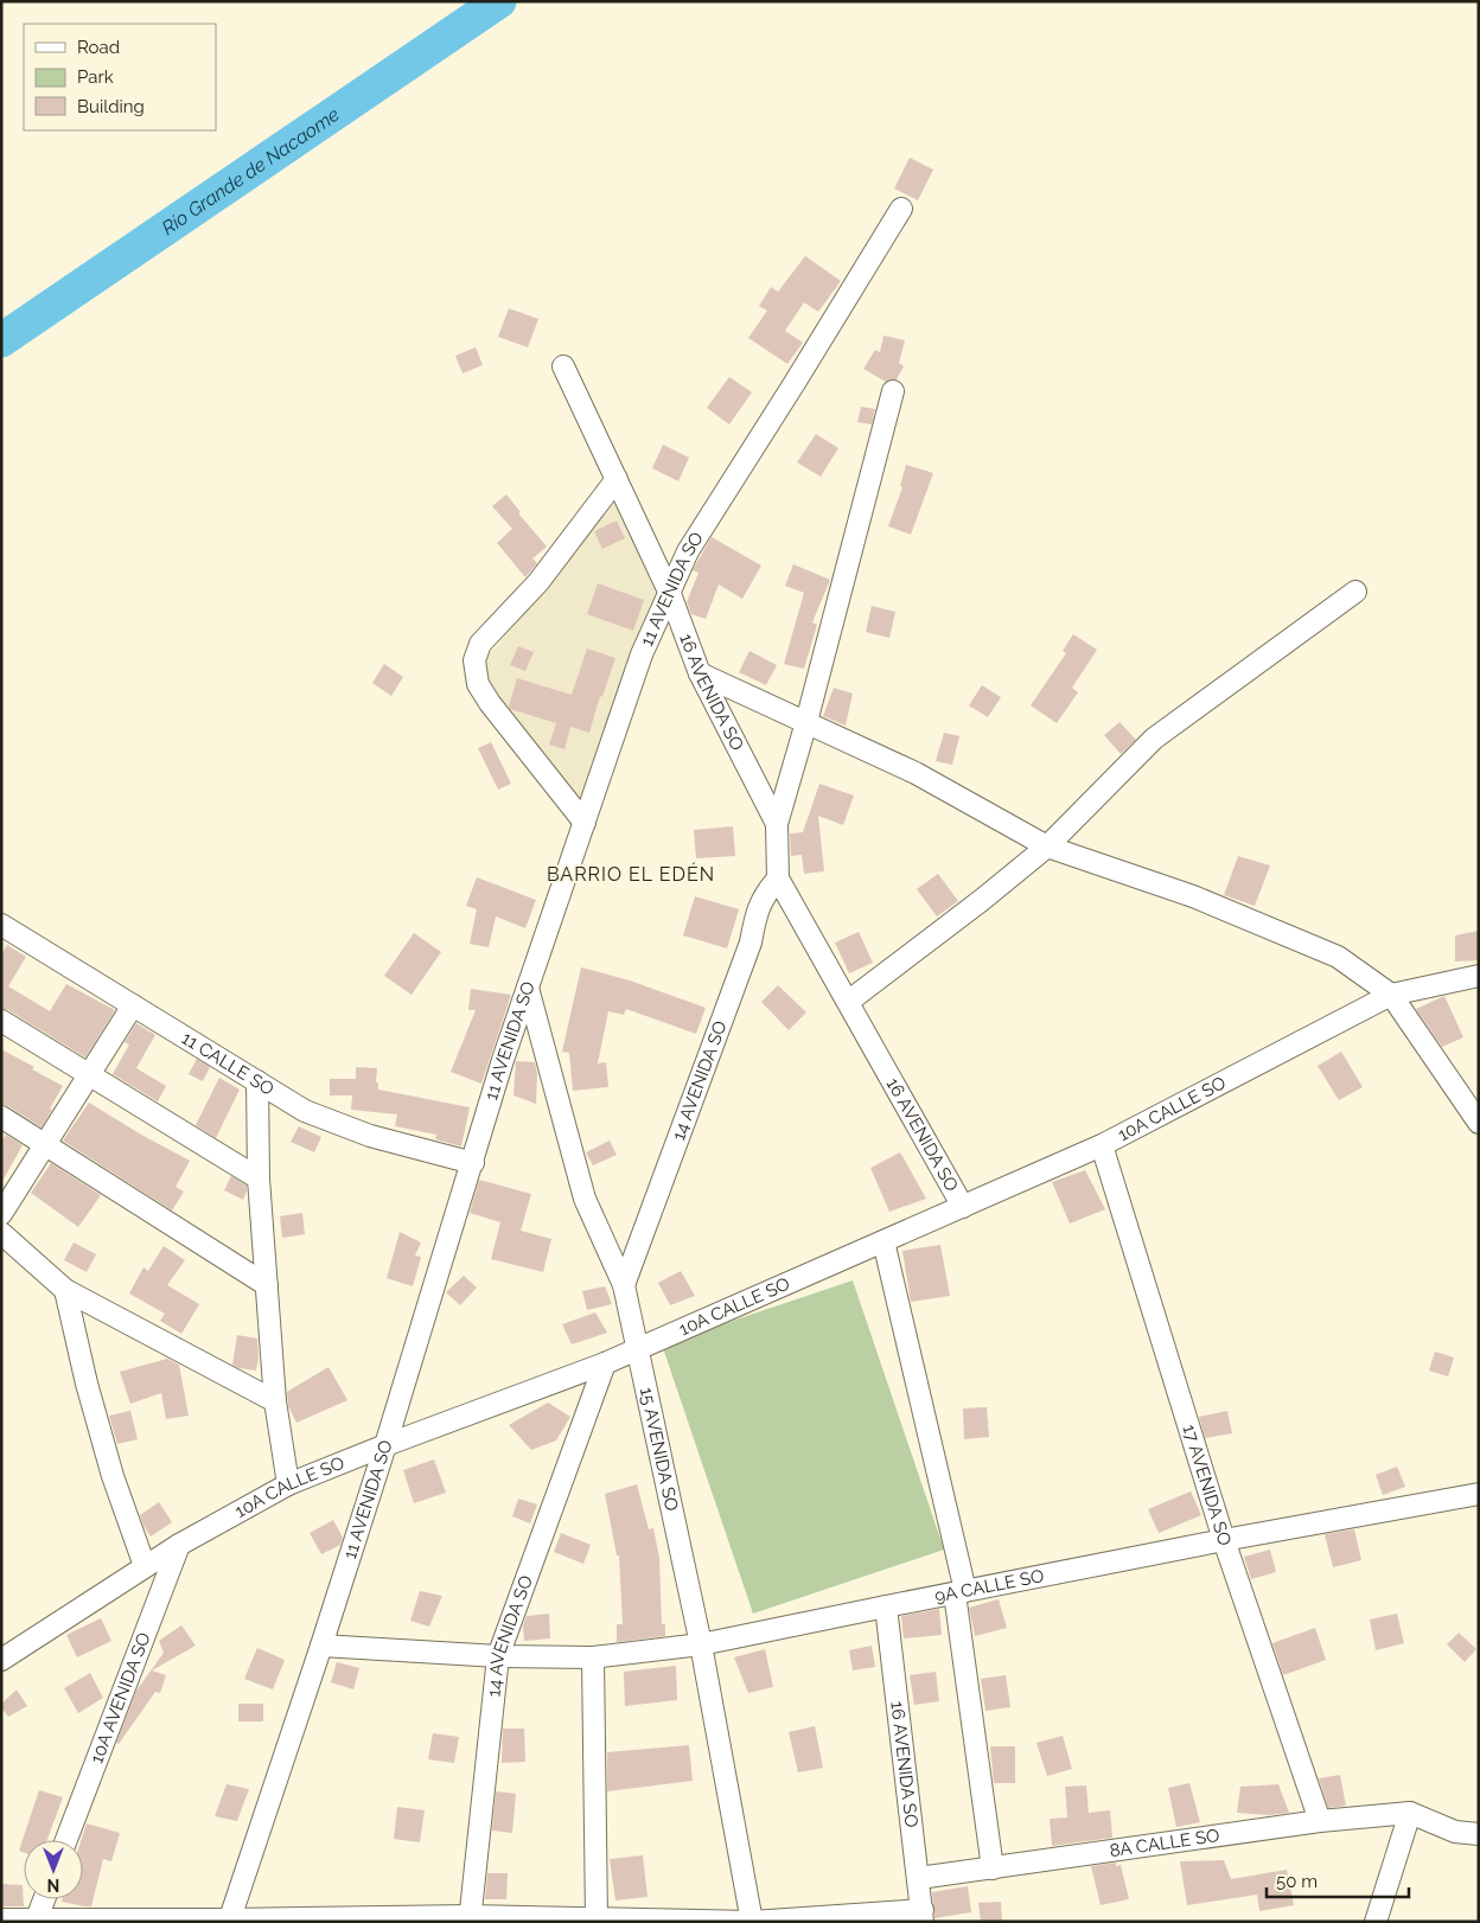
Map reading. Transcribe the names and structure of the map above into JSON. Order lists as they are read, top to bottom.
{
  "streets": {
    "street": [
      "11 AVENIDA SO",
      "16 AVENIDA SO",
      "11 CALLE SO",
      "14 AVENIDA SO",
      "10A CALLE SO",
      "15 AVENIDA SO",
      "17 AVENIDA SO",
      "9A CALLE SO",
      "10A AVENIDA SO",
      "8A CALLE SO"
    ]
  },
  "crossings": [
    ["11 AVENIDA SO", "16 AVENIDA SO"],
    ["11 AVENIDA SO", "11 CALLE SO"],
    ["11 AVENIDA SO", "10A CALLE SO"],
    ["11 AVENIDA SO", "15 AVENIDA SO"],
    ["11 AVENIDA SO", "9A CALLE SO"],
    ["16 AVENIDA SO", "14 AVENIDA SO"],
    ["16 AVENIDA SO", "10A CALLE SO"],
    ["16 AVENIDA SO", "9A CALLE SO"],
    ["16 AVENIDA SO", "8A CALLE SO"],
    ["14 AVENIDA SO", "10A CALLE SO"],
    ["14 AVENIDA SO", "15 AVENIDA SO"],
    ["14 AVENIDA SO", "9A CALLE SO"],
    ["10A CALLE SO", "15 AVENIDA SO"],
    ["10A CALLE SO", "17 AVENIDA SO"],
    ["10A CALLE SO", "10A AVENIDA SO"],
    ["15 AVENIDA SO", "9A CALLE SO"],
    ["17 AVENIDA SO", "9A CALLE SO"],
    ["17 AVENIDA SO", "8A CALLE SO"]
  ],
  "districts": ["BARRIO EL EDÉN"],
  "water": ["Río Grande de Nacaome"],
  "legend": ["Road", "Park", "Building"],
  "scale_bar": "50 m",
  "north": "bottom"
}
